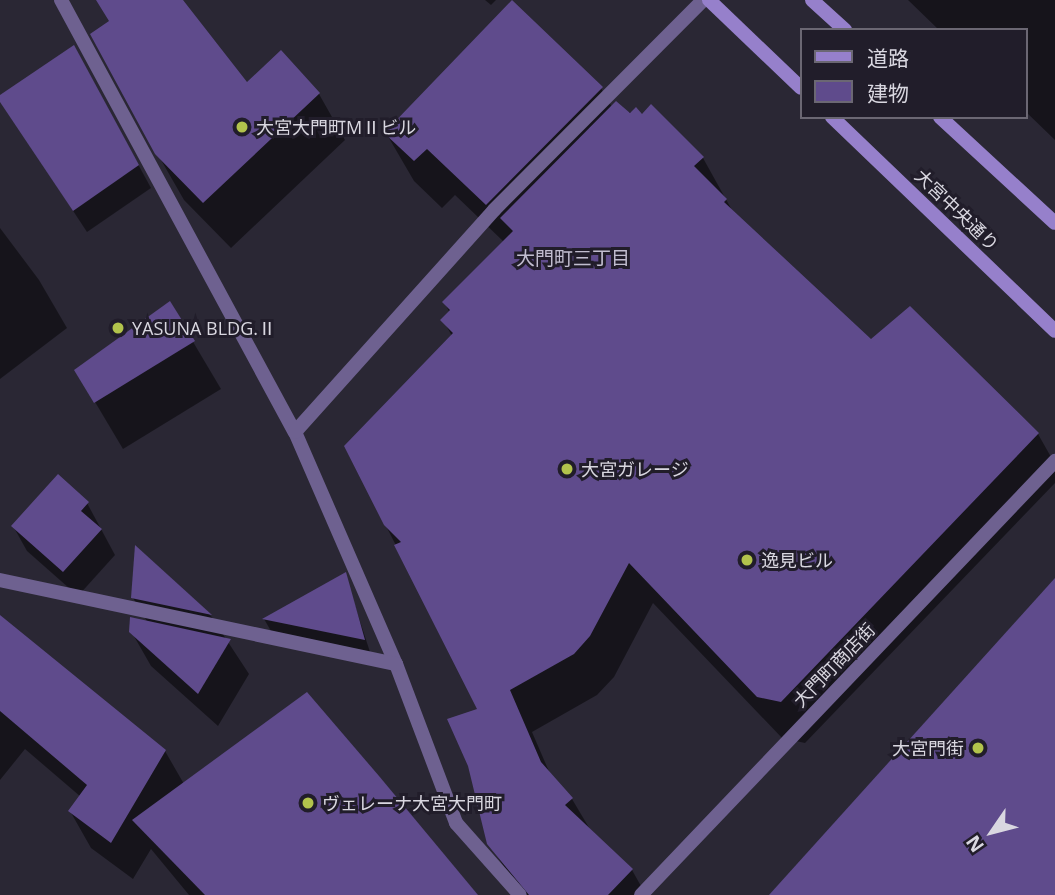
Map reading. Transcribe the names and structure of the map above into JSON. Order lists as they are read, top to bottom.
{
  "streets": {
    "main road": ["大宮中央通り"],
    "street": ["大門町商店街"]
  },
  "districts": ["大門町三丁目"],
  "places": [
    "大宮大門町MⅡビル",
    "YASUNA BLDG.Ⅱ",
    "大宮ガレージ",
    "逸見ビル",
    "大宮門街",
    "ヴェレーナ大宮大門町"
  ],
  "legend": ["道路", "建物"],
  "north": "bottom left"
}
